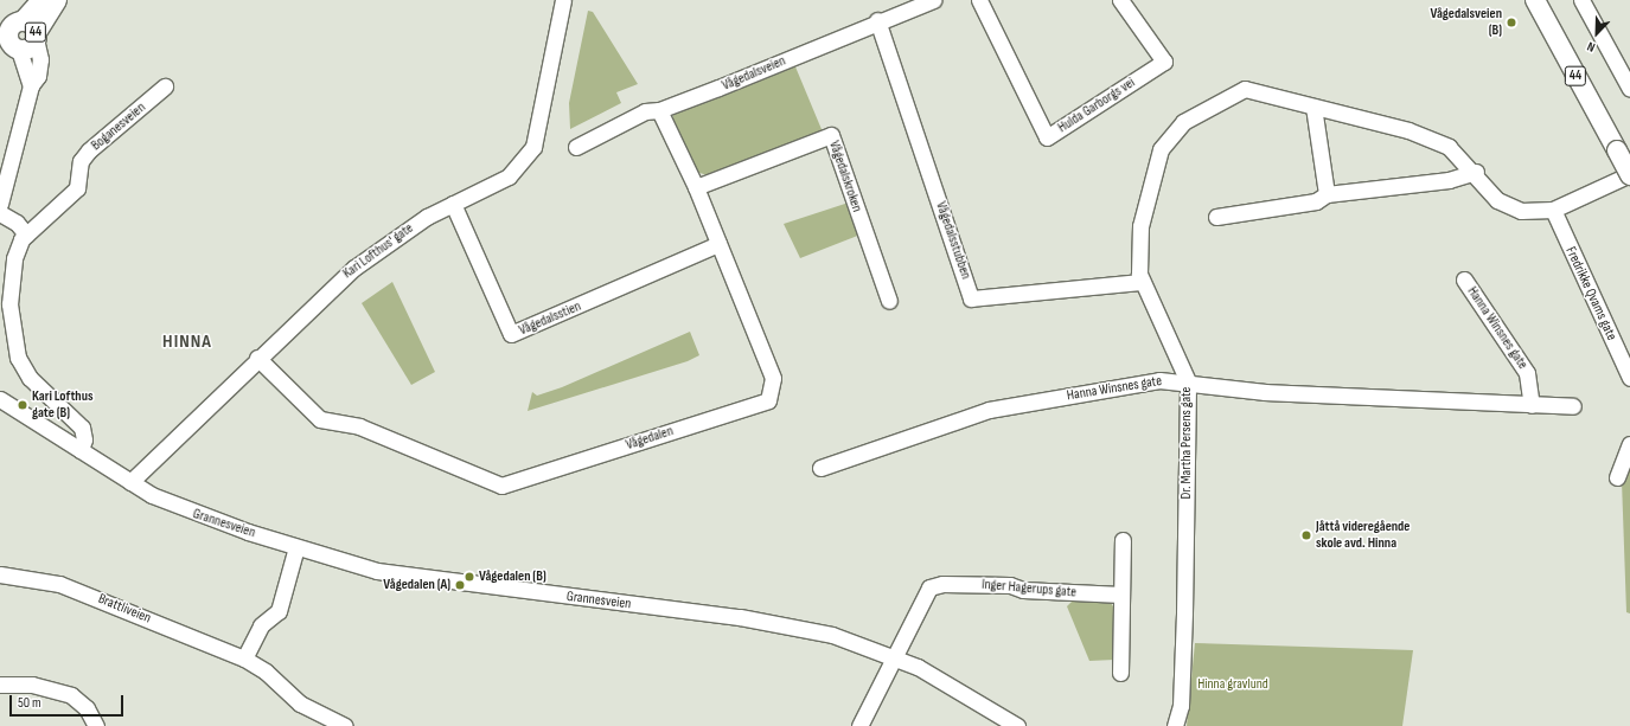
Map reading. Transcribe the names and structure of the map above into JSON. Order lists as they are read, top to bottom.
{
  "streets": {
    "main road": ["44"],
    "street": [
      "Vågedalsveien",
      "Hulda Garborgs vei",
      "Boganesveien",
      "Vågedalskroken",
      "Vågedalsstubben",
      "Kari Lofthus' gate",
      "Fredrikke Qvams gate",
      "Vågedalsstien",
      "Hanna Winsnes gate",
      "Vågedalen",
      "Dr. Martha Persens gate",
      "Grannesveien",
      "Inger Hagerups gate",
      "Brattliveien"
    ]
  },
  "crossings": [
    ["Vågedalsveien", "Vågedalsstubben"],
    ["Vågedalsveien", "Vågedalen"],
    ["Boganesveien", "Grannesveien"],
    ["Vågedalskroken", "Vågedalen"],
    ["Vågedalsstubben", "Dr. Martha Persens gate"],
    ["Kari Lofthus' gate", "Vågedalsstien"],
    ["Kari Lofthus' gate", "Vågedalen"],
    ["Kari Lofthus' gate", "Grannesveien"],
    ["Fredrikke Qvams gate", "Dr. Martha Persens gate"],
    ["Vågedalsstien", "Vågedalen"],
    ["Hanna Winsnes gate", "Dr. Martha Persens gate"],
    ["Grannesveien", "Inger Hagerups gate"]
  ],
  "districts": ["HINNA"],
  "parks": ["Hinna gravlund"],
  "places": [
    "Vågedalsveien (B)",
    "Kari Lofthus gate (B)",
    "Jåttå videregående skole avd. Hinna",
    "Vågedalen (B)",
    "Vågedalen (A)"
  ],
  "scale_bar": "50 m",
  "north": "bottom left"
}
